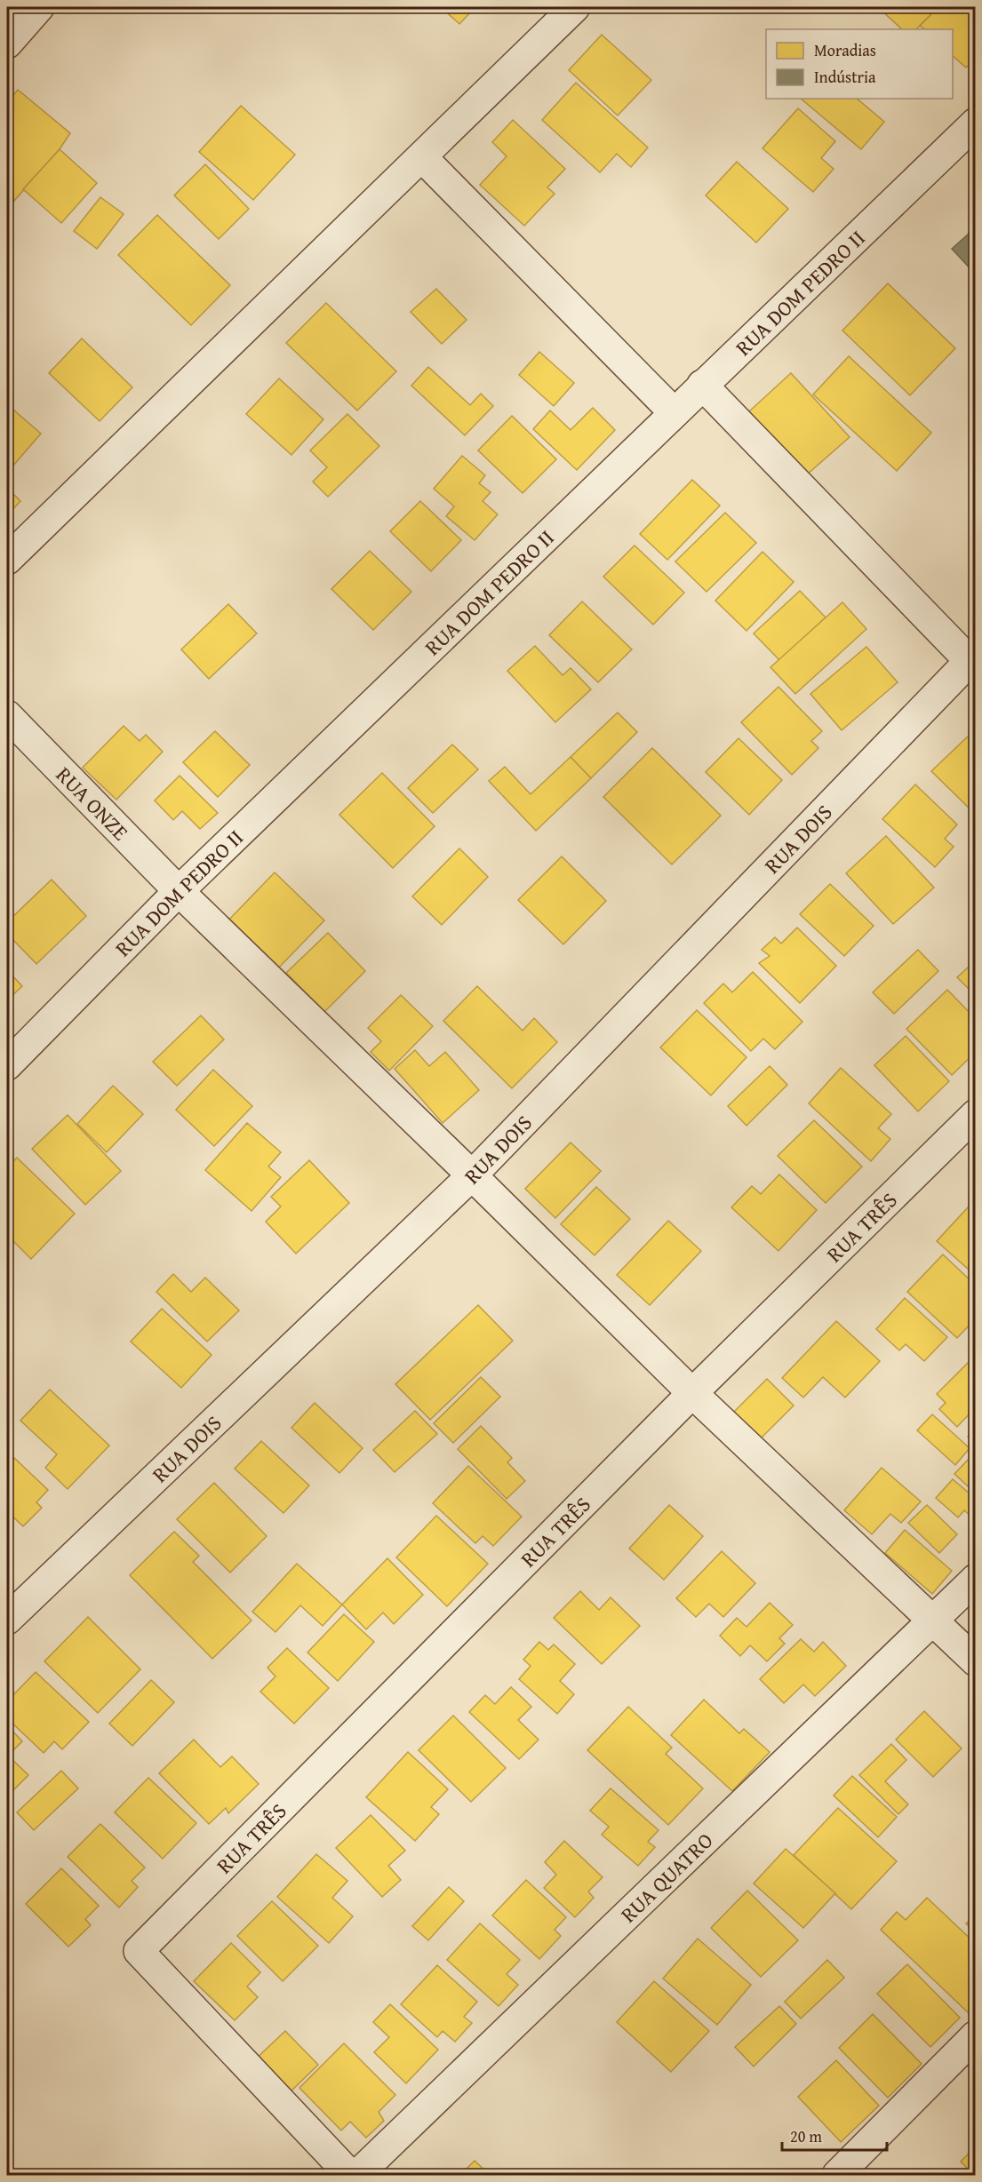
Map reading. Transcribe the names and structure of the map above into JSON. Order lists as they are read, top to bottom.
{
  "streets": {
    "street": [
      "RUA DOM PEDRO II",
      "RUA ONZE",
      "RUA DOIS",
      "RUA TRÊS",
      "RUA QUATRO"
    ]
  },
  "crossings": [
    ["RUA DOM PEDRO II", "RUA ONZE"],
    ["RUA DOM PEDRO II", "RUA DOIS"],
    ["RUA ONZE", "RUA DOIS"],
    ["RUA ONZE", "RUA TRÊS"],
    ["RUA ONZE", "RUA QUATRO"]
  ],
  "legend": ["Moradias", "Indústria"],
  "scale_bar": "20 m"
}
